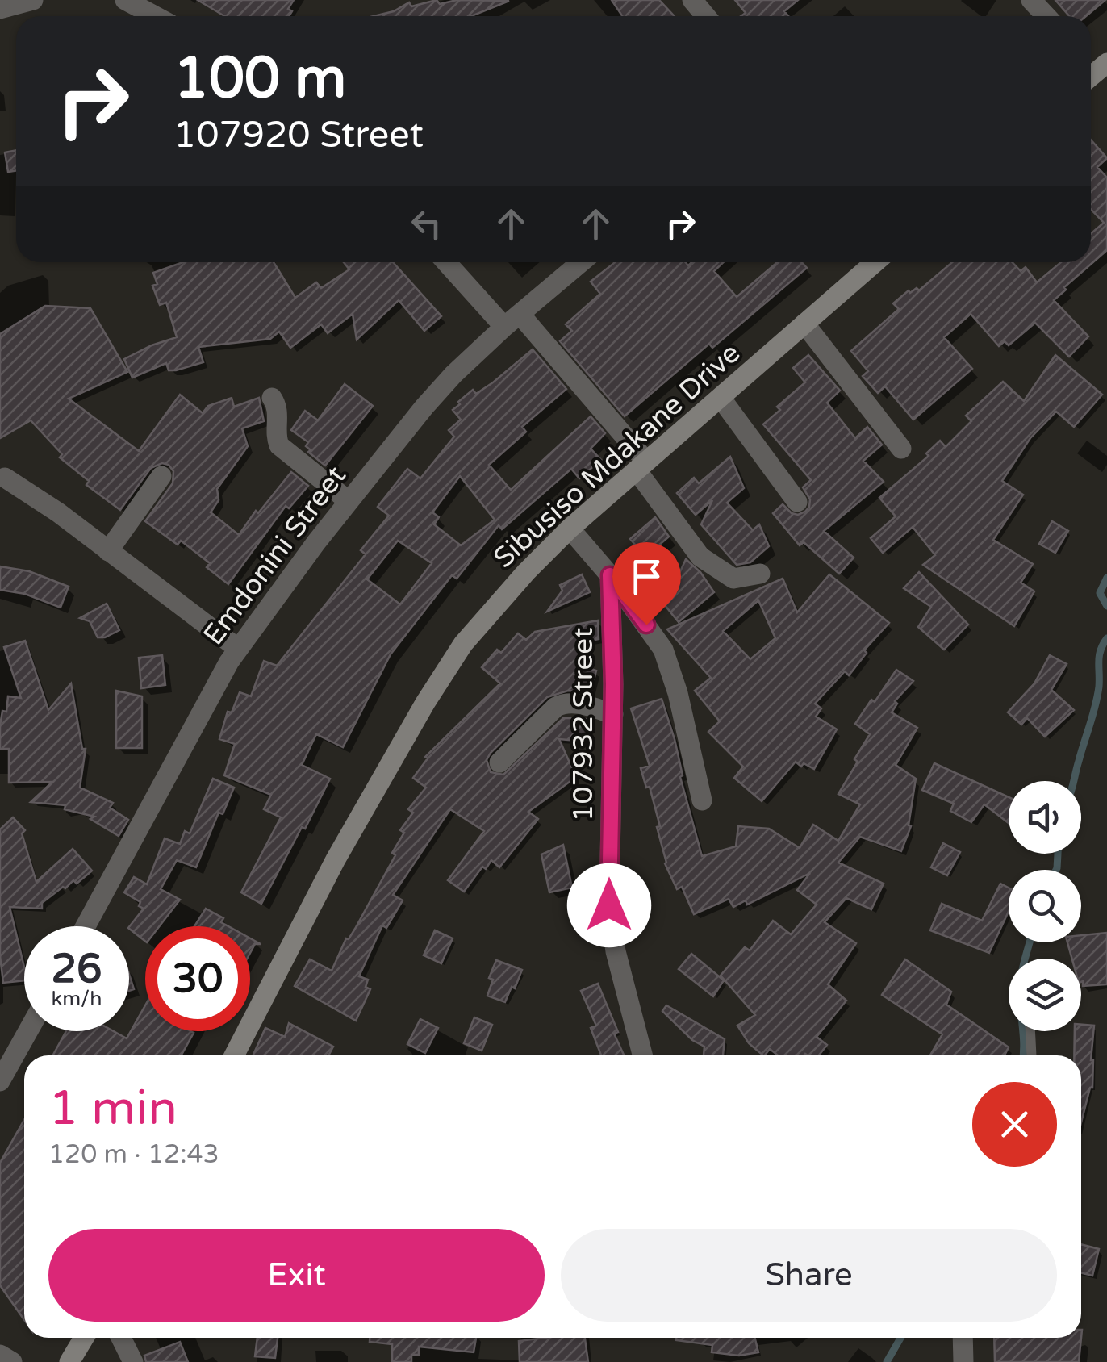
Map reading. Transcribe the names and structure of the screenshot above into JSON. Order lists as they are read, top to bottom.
{
  "streets": {
    "street": ["Sibusiso Mdakane Drive", "Emdonini Street", "107932 Street"]
  },
  "page": {
    "turn": ["100 m", "107920 Street"],
    "speed": "26 km/h",
    "limit": "30",
    "heading": ["1 min", "120 m · 12:43"],
    "buttons": ["Exit", "Share"]
  }
}
